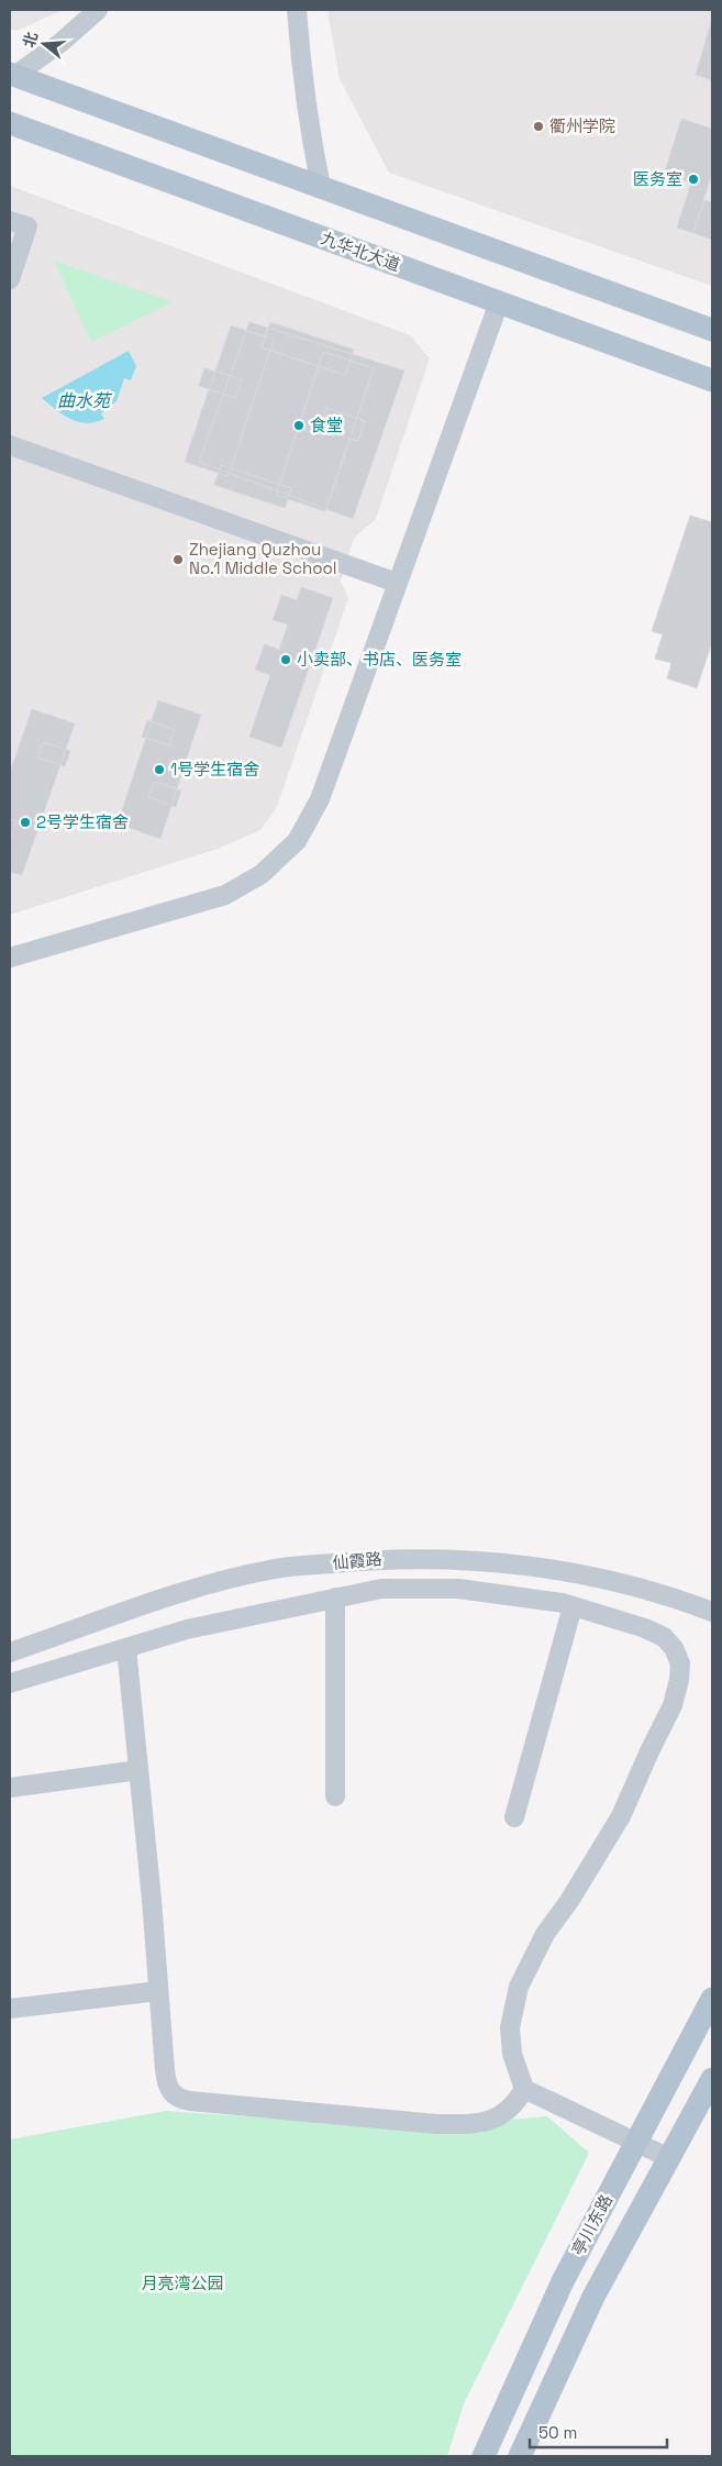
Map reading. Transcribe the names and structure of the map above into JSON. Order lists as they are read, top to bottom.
{
  "streets": {
    "main road": ["九华北大道", "亭川东路"],
    "street": ["仙霞路"]
  },
  "water": ["曲水苑"],
  "parks": ["月亮湾公园"],
  "places": [
    "衢州学院",
    "医务室",
    "食堂",
    "Zhejiang Quzhou No.1 Middle School",
    "小卖部、书店、医务室",
    "1号学生宿舍",
    "2号学生宿舍"
  ],
  "scale_bar": "50 m",
  "north": "left"
}
